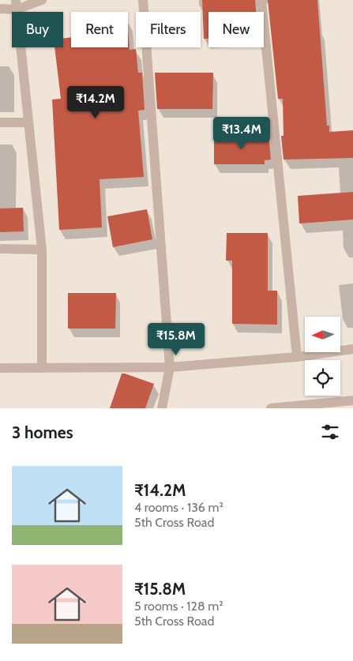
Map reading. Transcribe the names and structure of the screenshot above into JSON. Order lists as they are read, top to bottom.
{
  "north": "left",
  "page": {
    "chip": [
      "Buy",
      "Rent",
      "Filters",
      "New"
    ],
    "price": ["₹14.2M", "₹13.4M", "₹15.8M"],
    "heading": "3 homes",
    "list": [
      {
        "name": "₹14.2M",
        "note": "4 rooms · 136 m² · 5th Cross Road"
      },
      {
        "name": "₹15.8M",
        "note": "5 rooms · 128 m² · 5th Cross Road"
      }
    ]
  }
}
